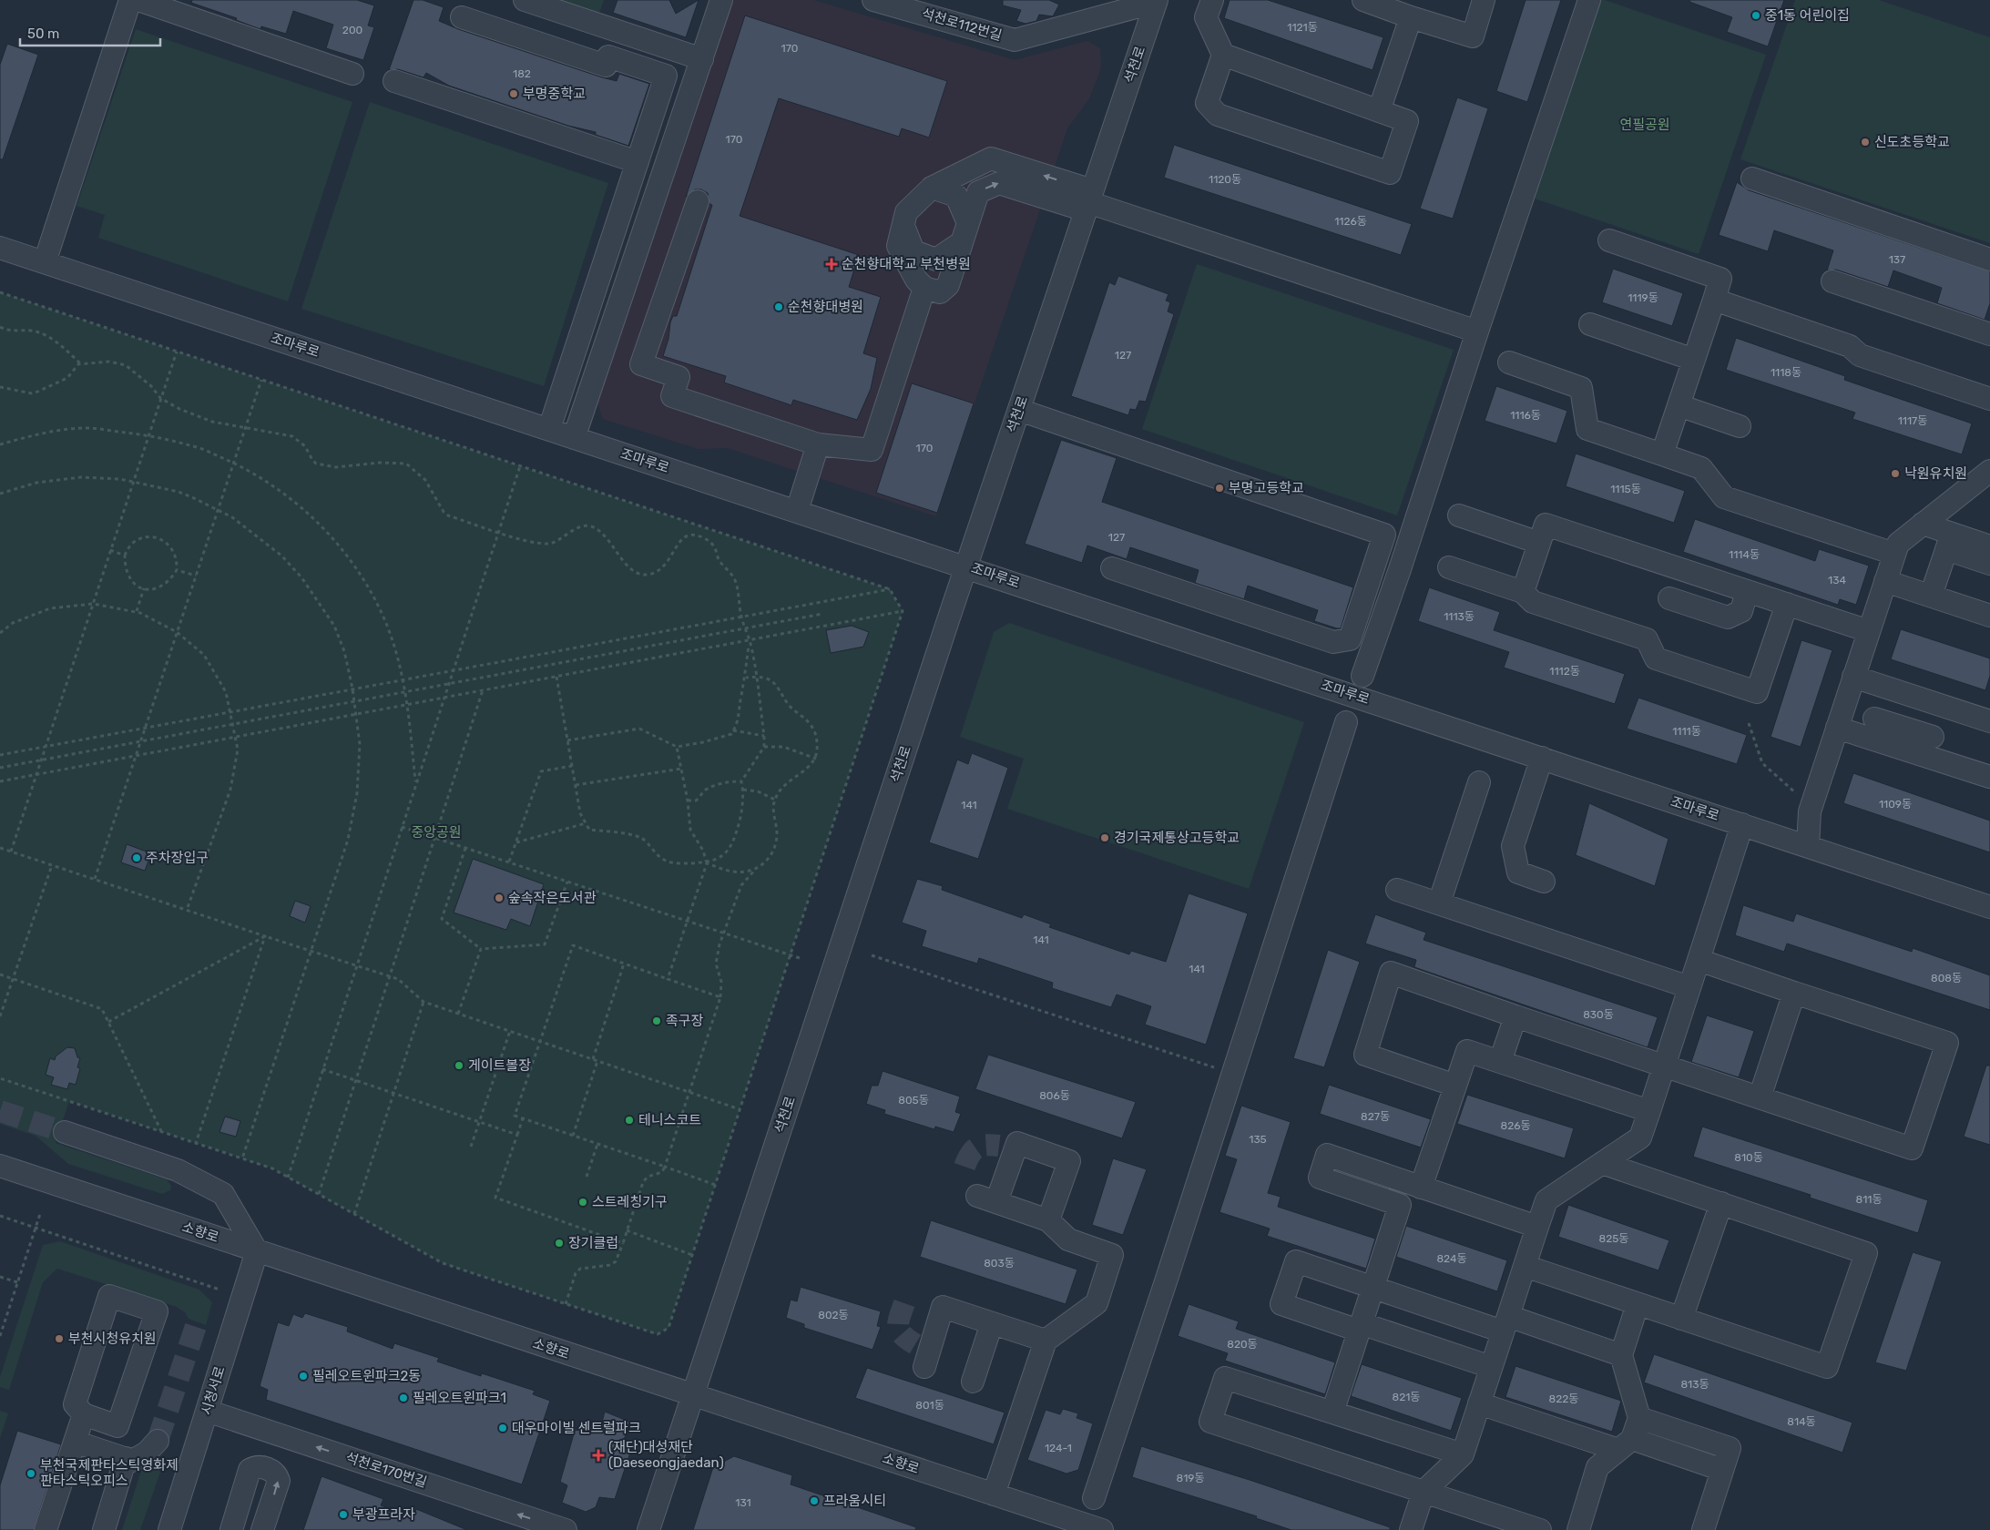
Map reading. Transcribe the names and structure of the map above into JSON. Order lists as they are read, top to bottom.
{
  "streets": {
    "street": [
      "석천로112번길",
      "석천로",
      "조마루로",
      "소향로",
      "시청서로",
      "석천로170번길"
    ]
  },
  "crossings": [
    ["석천로112번길", "석천로"],
    ["석천로", "조마루로"],
    ["석천로", "소향로"],
    ["소향로", "시청서로"],
    ["시청서로", "석천로170번길"]
  ],
  "one_way": ["석천로170번길"],
  "parks": ["연필공원", "중앙공원"],
  "places": {
    "other": [
      "중1동 어린이집",
      "부명중학교",
      "신도초등학교",
      "순천향대병원",
      "낙원유치원",
      "부명고등학교",
      "경기국제통상고등학교",
      "주차장입구",
      "숲속작은도서관",
      "족구장",
      "게이트볼장",
      "테니스코트",
      "스트레칭기구",
      "장기클럽",
      "부천시청유치원",
      "필레오트윈파크2동",
      "필레오트윈파크1",
      "대우마이빌 센트럴파크",
      "부천국제판타스틱영화제 판타스틱오피스",
      "프라움시티",
      "부광프라자"
    ],
    "health": ["순천향대학교 부천병원", "(재단)대성재단 (Daeseongjaedan)"]
  },
  "house_numbers": [
    "1121동",
    "200",
    "170",
    "182",
    "170",
    "1120동",
    "1126동",
    "137",
    "1119동",
    "127",
    "1118동",
    "1116동",
    "1117동",
    "170",
    "1115동",
    "127",
    "1114동",
    "134",
    "1113동",
    "1112동",
    "1111동",
    "1109동",
    "141",
    "141",
    "141",
    "808동",
    "830동",
    "806동",
    "805동",
    "827동",
    "826동",
    "135",
    "810동",
    "811동",
    "825동",
    "824동",
    "803동",
    "802동",
    "820동",
    "813동",
    "821동",
    "822동",
    "801동",
    "814동",
    "124-1",
    "819동",
    "131"
  ],
  "scale_bar": "50 m"
}
